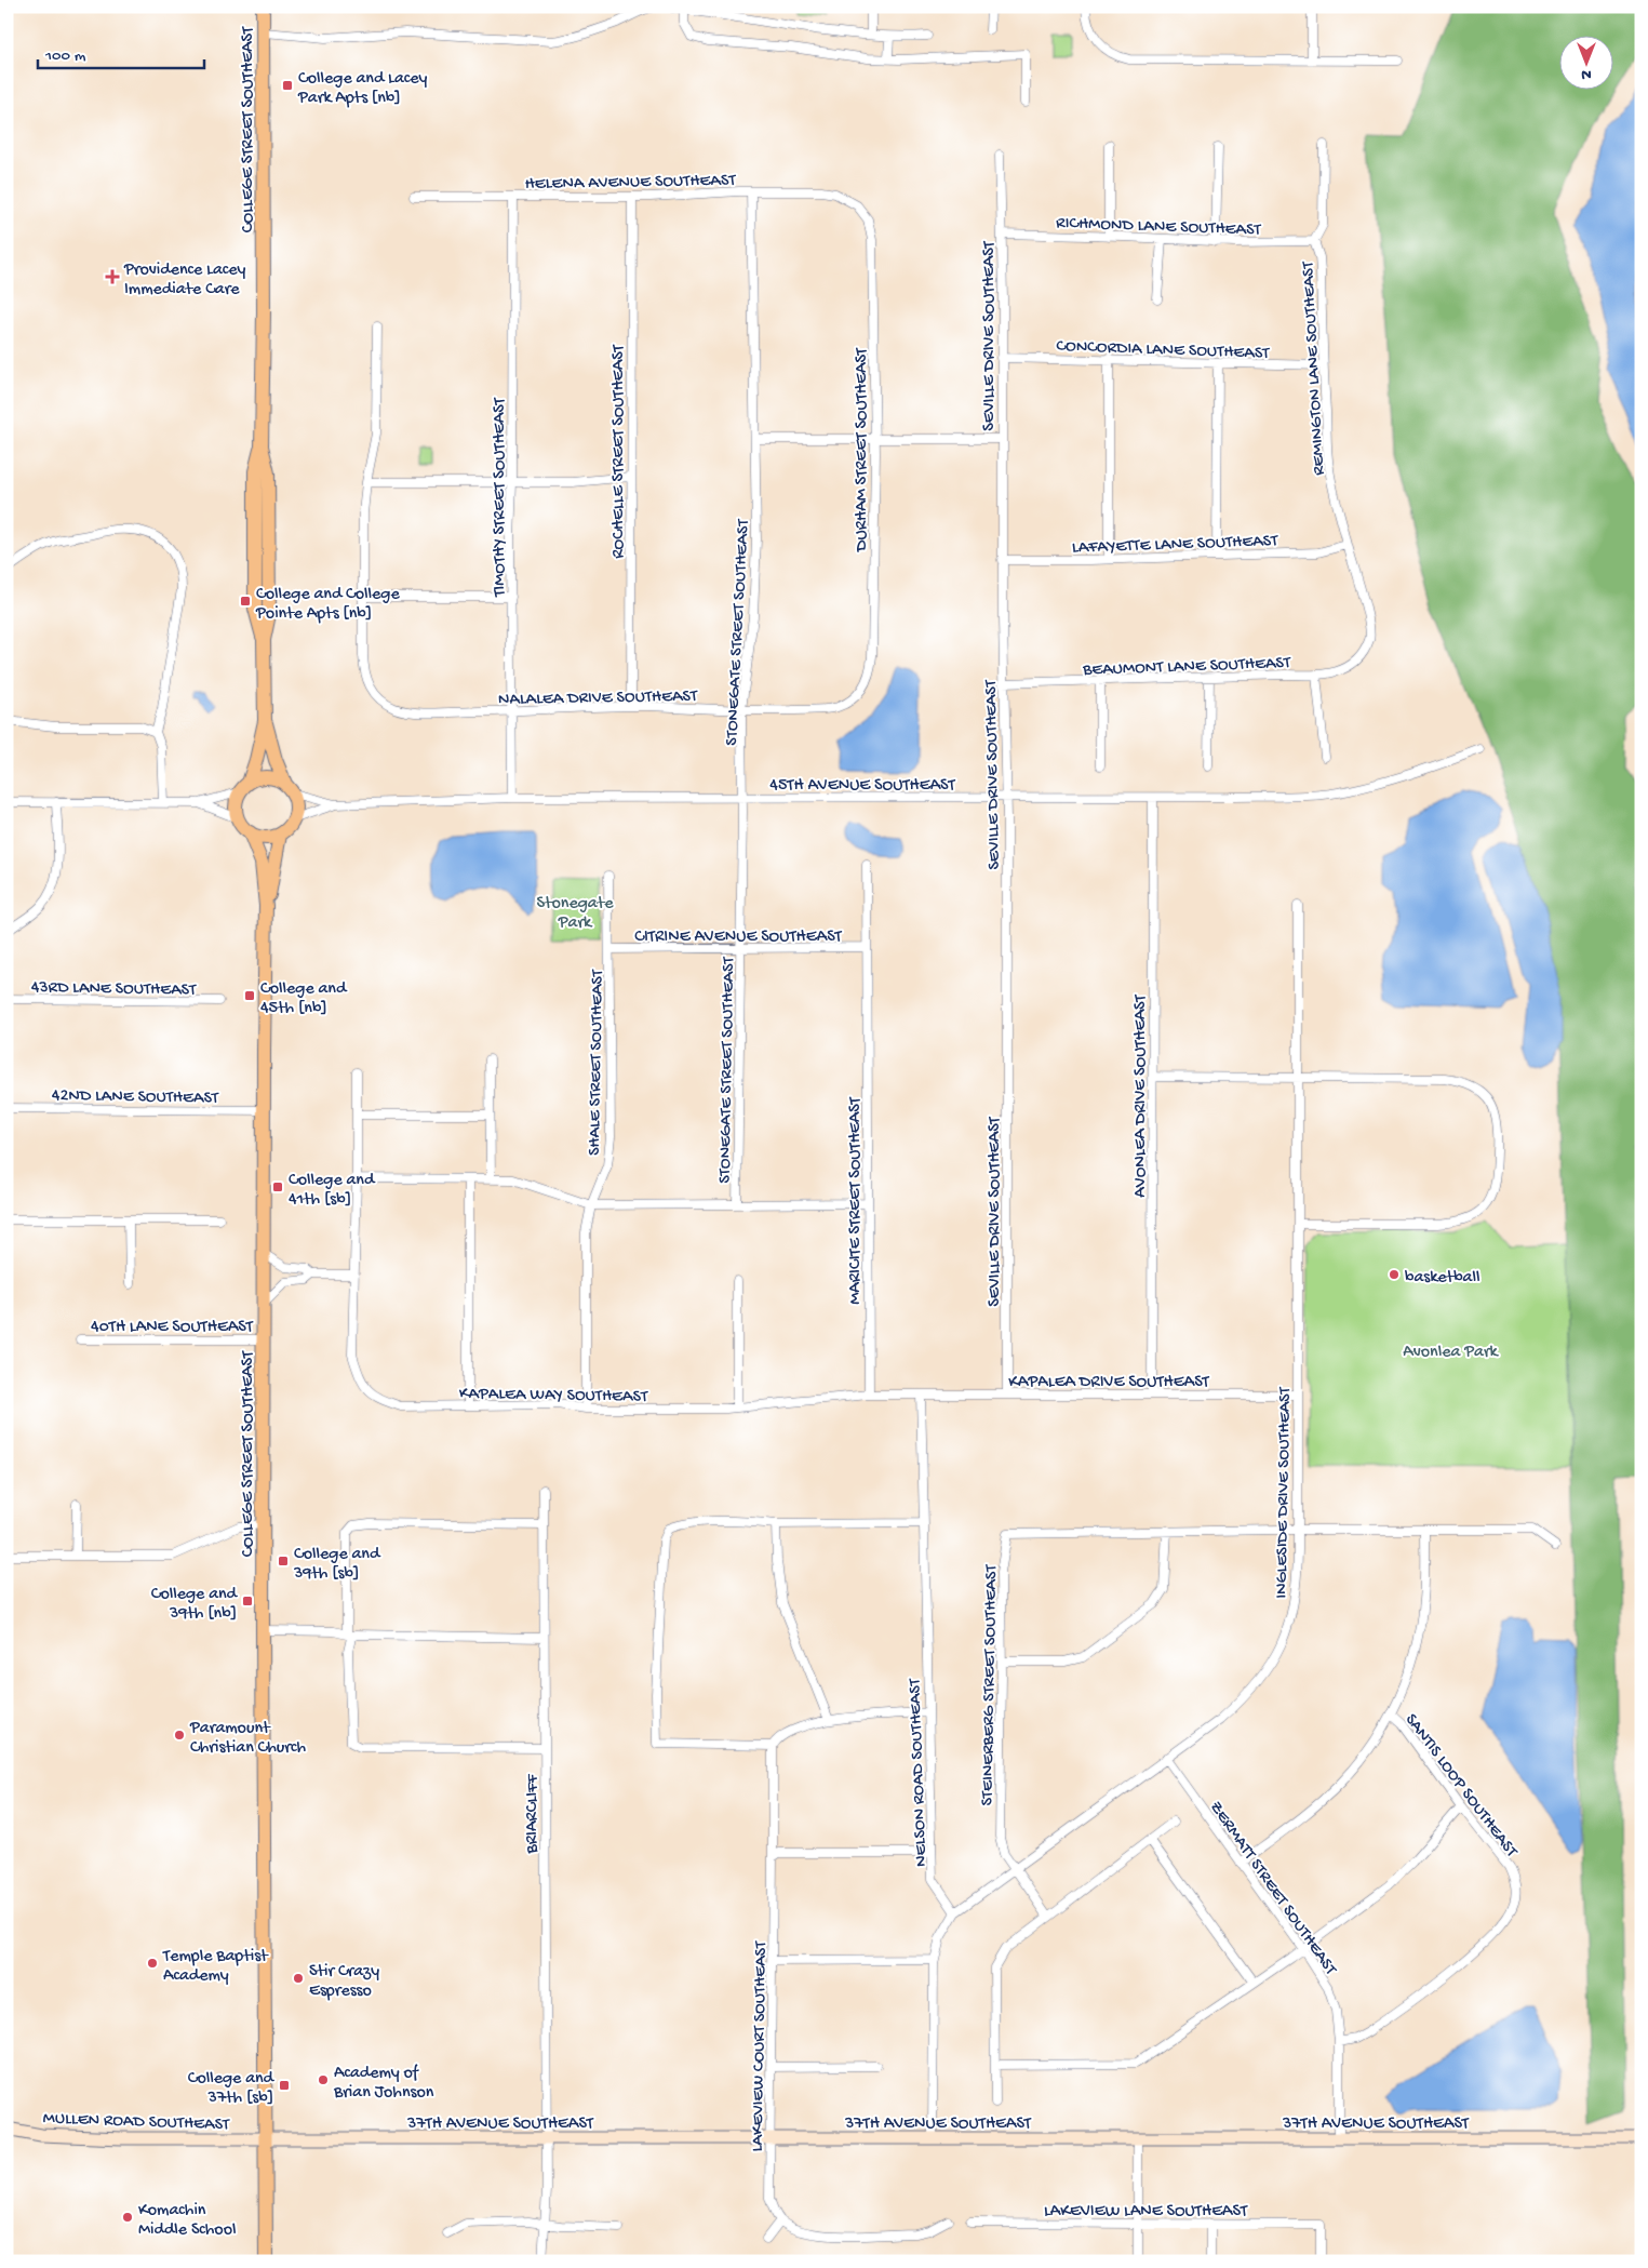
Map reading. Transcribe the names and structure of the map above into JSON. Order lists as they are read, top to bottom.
{
  "streets": {
    "main road": ["COLLEGE STREET SOUTHEAST"],
    "street": [
      "HELENA AVENUE SOUTHEAST",
      "RICHMOND LANE SOUTHEAST",
      "SEVILLE DRIVE SOUTHEAST",
      "CONCORDIA LANE SOUTHEAST",
      "REMINGTON LANE SOUTHEAST",
      "DURHAM STREET SOUTHEAST",
      "ROCHELLE STREET SOUTHEAST",
      "TIMOTHY STREET SOUTHEAST",
      "LAFAYETTE LANE SOUTHEAST",
      "STONEGATE STREET SOUTHEAST",
      "BEAUMONT LANE SOUTHEAST",
      "NALALEA DRIVE SOUTHEAST",
      "45TH AVENUE SOUTHEAST",
      "CITRINE AVENUE SOUTHEAST",
      "43RD LANE SOUTHEAST",
      "SHALE STREET SOUTHEAST",
      "42ND LANE SOUTHEAST",
      "AVONLEA DRIVE SOUTHEAST",
      "MARICITE STREET SOUTHEAST",
      "40TH LANE SOUTHEAST",
      "KAPALEA DRIVE SOUTHEAST",
      "KAPALEA WAY SOUTHEAST",
      "INGLESIDE DRIVE SOUTHEAST",
      "STEINERBERG STREET SOUTHEAST",
      "NELSON ROAD SOUTHEAST",
      "SANTIS LOOP SOUTHEAST",
      "BRIARCLIFF",
      "ZERMATT STREET SOUTHEAST",
      "LAKEVIEW COURT SOUTHEAST",
      "MULLEN ROAD SOUTHEAST",
      "37TH AVENUE SOUTHEAST",
      "LAKEVIEW LANE SOUTHEAST"
    ]
  },
  "crossings": [
    ["COLLEGE STREET SOUTHEAST", "45TH AVENUE SOUTHEAST"],
    ["COLLEGE STREET SOUTHEAST", "42ND LANE SOUTHEAST"],
    ["COLLEGE STREET SOUTHEAST", "40TH LANE SOUTHEAST"],
    ["COLLEGE STREET SOUTHEAST", "MULLEN ROAD SOUTHEAST"],
    ["COLLEGE STREET SOUTHEAST", "37TH AVENUE SOUTHEAST"],
    ["HELENA AVENUE SOUTHEAST", "DURHAM STREET SOUTHEAST"],
    ["HELENA AVENUE SOUTHEAST", "ROCHELLE STREET SOUTHEAST"],
    ["HELENA AVENUE SOUTHEAST", "TIMOTHY STREET SOUTHEAST"],
    ["HELENA AVENUE SOUTHEAST", "STONEGATE STREET SOUTHEAST"],
    ["RICHMOND LANE SOUTHEAST", "SEVILLE DRIVE SOUTHEAST"],
    ["RICHMOND LANE SOUTHEAST", "REMINGTON LANE SOUTHEAST"],
    ["SEVILLE DRIVE SOUTHEAST", "CONCORDIA LANE SOUTHEAST"],
    ["SEVILLE DRIVE SOUTHEAST", "LAFAYETTE LANE SOUTHEAST"],
    ["SEVILLE DRIVE SOUTHEAST", "BEAUMONT LANE SOUTHEAST"],
    ["SEVILLE DRIVE SOUTHEAST", "45TH AVENUE SOUTHEAST"],
    ["SEVILLE DRIVE SOUTHEAST", "KAPALEA DRIVE SOUTHEAST"],
    ["CONCORDIA LANE SOUTHEAST", "REMINGTON LANE SOUTHEAST"],
    ["REMINGTON LANE SOUTHEAST", "LAFAYETTE LANE SOUTHEAST"],
    ["REMINGTON LANE SOUTHEAST", "BEAUMONT LANE SOUTHEAST"],
    ["DURHAM STREET SOUTHEAST", "NALALEA DRIVE SOUTHEAST"],
    ["ROCHELLE STREET SOUTHEAST", "NALALEA DRIVE SOUTHEAST"],
    ["TIMOTHY STREET SOUTHEAST", "NALALEA DRIVE SOUTHEAST"],
    ["TIMOTHY STREET SOUTHEAST", "45TH AVENUE SOUTHEAST"],
    ["STONEGATE STREET SOUTHEAST", "NALALEA DRIVE SOUTHEAST"],
    ["STONEGATE STREET SOUTHEAST", "45TH AVENUE SOUTHEAST"],
    ["STONEGATE STREET SOUTHEAST", "CITRINE AVENUE SOUTHEAST"],
    ["45TH AVENUE SOUTHEAST", "AVONLEA DRIVE SOUTHEAST"],
    ["CITRINE AVENUE SOUTHEAST", "SHALE STREET SOUTHEAST"],
    ["CITRINE AVENUE SOUTHEAST", "MARICITE STREET SOUTHEAST"],
    ["SHALE STREET SOUTHEAST", "KAPALEA WAY SOUTHEAST"],
    ["AVONLEA DRIVE SOUTHEAST", "KAPALEA DRIVE SOUTHEAST"],
    ["MARICITE STREET SOUTHEAST", "KAPALEA DRIVE SOUTHEAST"],
    ["KAPALEA DRIVE SOUTHEAST", "INGLESIDE DRIVE SOUTHEAST"],
    ["KAPALEA DRIVE SOUTHEAST", "NELSON ROAD SOUTHEAST"],
    ["INGLESIDE DRIVE SOUTHEAST", "STEINERBERG STREET SOUTHEAST"],
    ["INGLESIDE DRIVE SOUTHEAST", "NELSON ROAD SOUTHEAST"],
    ["INGLESIDE DRIVE SOUTHEAST", "ZERMATT STREET SOUTHEAST"],
    ["SANTIS LOOP SOUTHEAST", "ZERMATT STREET SOUTHEAST"],
    ["BRIARCLIFF", "37TH AVENUE SOUTHEAST"],
    ["ZERMATT STREET SOUTHEAST", "37TH AVENUE SOUTHEAST"],
    ["LAKEVIEW COURT SOUTHEAST", "37TH AVENUE SOUTHEAST"],
    ["MULLEN ROAD SOUTHEAST", "37TH AVENUE SOUTHEAST"]
  ],
  "parks": ["Stonegate Park", "Avonlea Park"],
  "places": {
    "transit": [
      "College and Lacey Park Apts [nb]",
      "College and College Pointe Apts [nb]",
      "College and 45th [nb]",
      "College and 41th [sb]",
      "College and 39th [sb]",
      "College and 39th [nb]",
      "College and 37th [sb]"
    ],
    "health": ["Providence Lacey Immediate Care"],
    "other": [
      "basketball",
      "Paramount Christian Church",
      "Temple Baptist Academy",
      "Stir Crazy Espresso",
      "Academy of Brian Johnson",
      "Komachin Middle School"
    ]
  },
  "scale_bar": "100 m",
  "north": "bottom"
}
